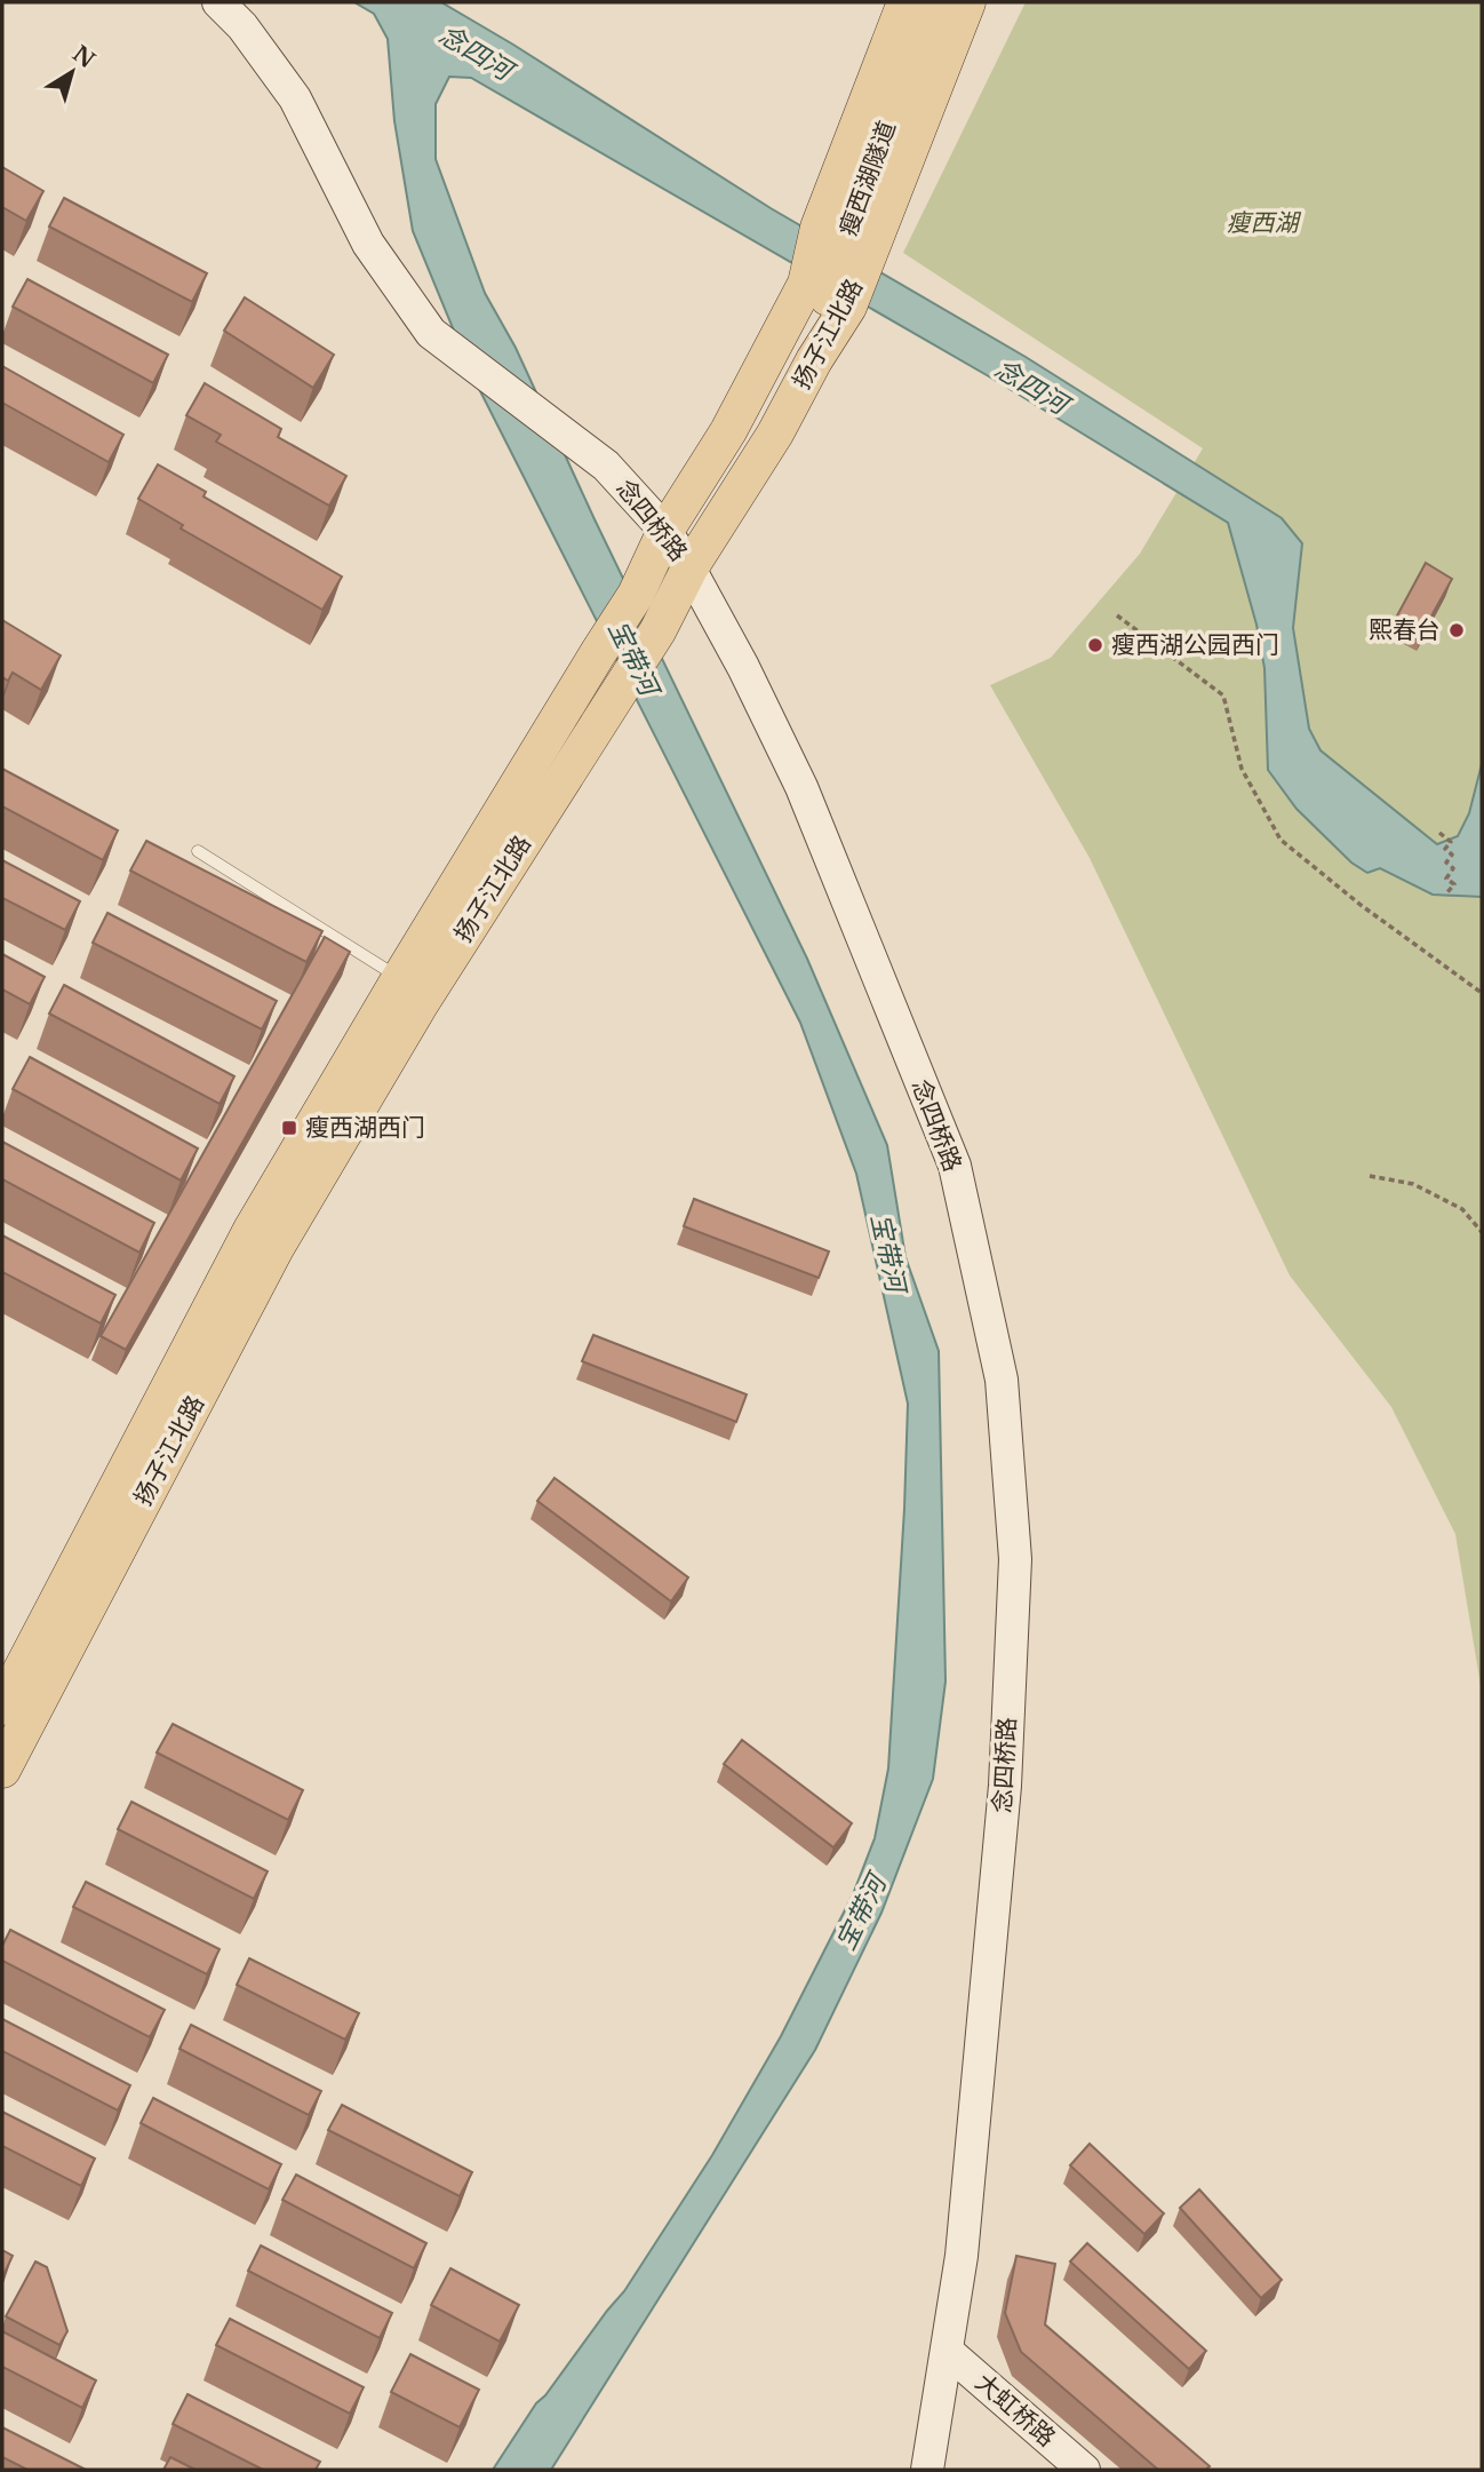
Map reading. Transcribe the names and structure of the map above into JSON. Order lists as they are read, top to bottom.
{
  "streets": {
    "main road": ["瘦西湖隧道", "扬子江北路"],
    "street": ["念四桥路", "大虹桥路"]
  },
  "crossings": [
    ["瘦西湖隧道", "扬子江北路"],
    ["扬子江北路", "念四桥路"],
    ["念四桥路", "大虹桥路"]
  ],
  "water": ["念四河", "宝带河"],
  "parks": ["瘦西湖"],
  "places": {
    "other": ["熙春台", "瘦西湖公园西门"],
    "transit": ["瘦西湖西门"]
  },
  "north": "top right"
}
